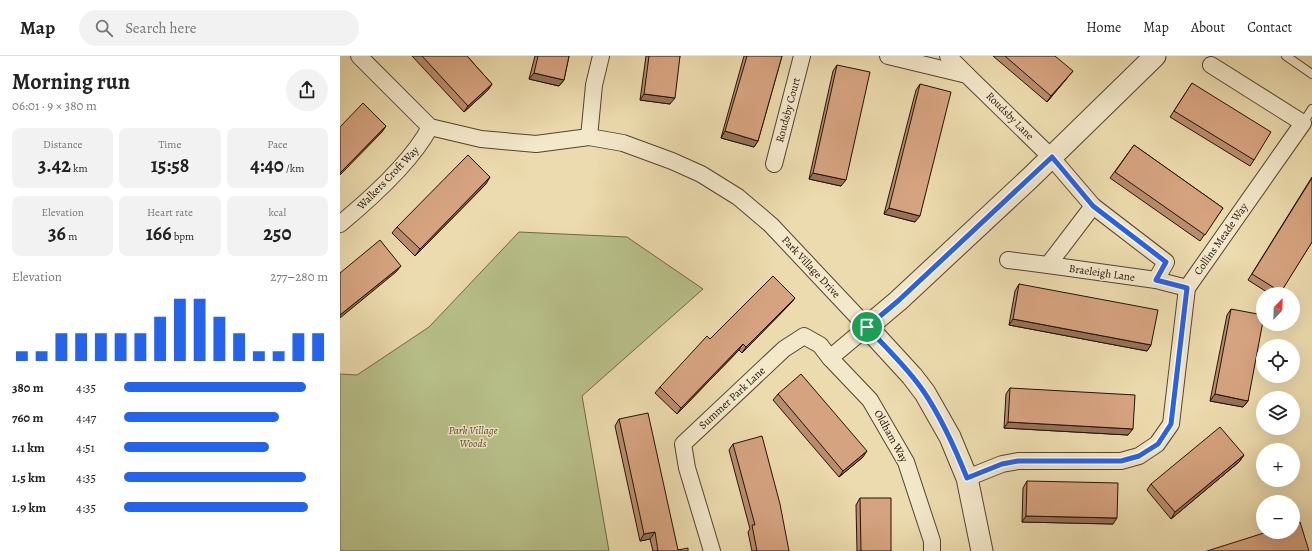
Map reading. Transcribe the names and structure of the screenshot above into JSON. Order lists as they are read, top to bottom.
{
  "streets": {
    "street": [
      "Roudsby Court",
      "Roudsby Lane",
      "Walkers Croft Way",
      "Collins Meade Way",
      "Park Village Drive",
      "Braeleigh Lane",
      "Summer Park Lane",
      "Oldham Way"
    ]
  },
  "crossings": [
    ["Walkers Croft Way", "Park Village Drive"],
    ["Collins Meade Way", "Park Village Drive"],
    ["Collins Meade Way", "Braeleigh Lane"],
    ["Summer Park Lane", "Oldham Way"]
  ],
  "parks": ["Park Village Woods"],
  "north": "top right",
  "page": {
    "header": "Map",
    "search": "Search here",
    "nav": [
      "Home",
      "Map",
      "About",
      "Contact"
    ],
    "heading": ["Morning run", "06:01 · 9 × 380 m"],
    "stats": [
      ["Distance", "3.42 km"],
      ["Time", "15:58"],
      ["Pace", "4:40 /km"],
      ["Elevation", "36 m"],
      ["Heart rate", "166 bpm"],
      ["kcal", "250"]
    ],
    "chart": ["Elevation", "277–280 m"],
    "map_buttons": ["+", "−"],
    "list": [
      {
        "name": "380 m",
        "note": "4:35"
      },
      {
        "name": "760 m",
        "note": "4:47"
      },
      {
        "name": "1.1 km",
        "note": "4:51"
      },
      {
        "name": "1.5 km",
        "note": "4:35"
      },
      {
        "name": "1.9 km",
        "note": "4:35"
      }
    ]
  }
}
